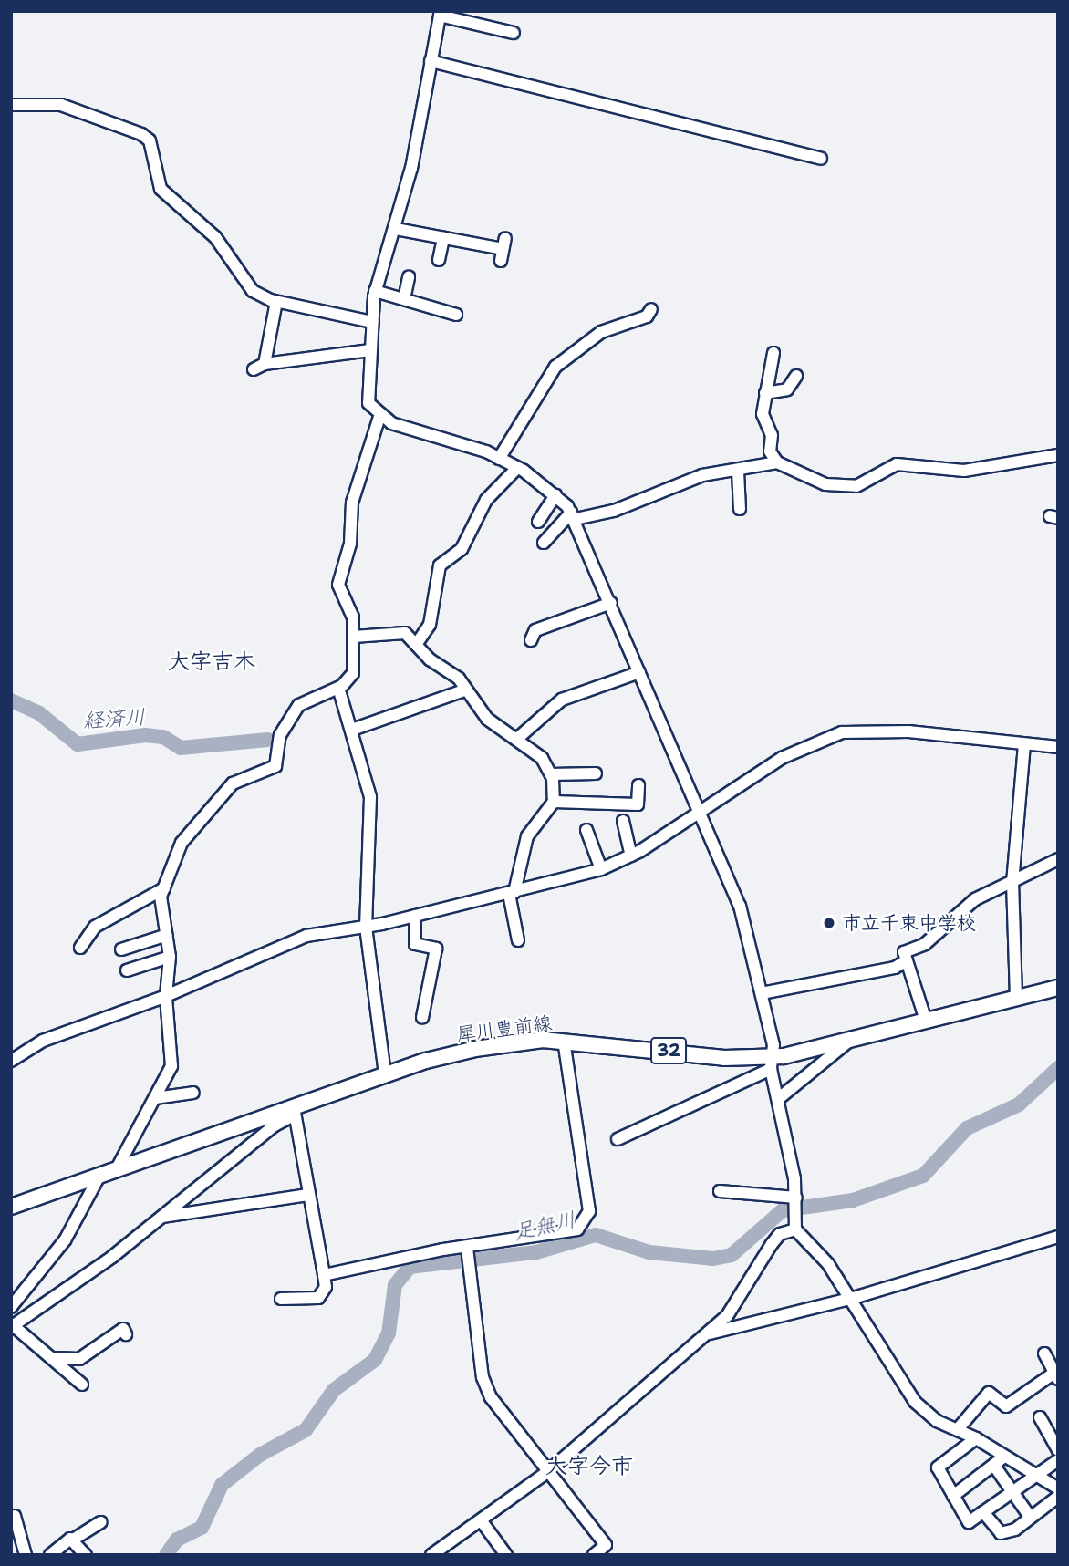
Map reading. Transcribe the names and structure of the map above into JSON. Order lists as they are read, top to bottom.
{
  "streets": {
    "main road": ["犀川豊前線", "32"]
  },
  "districts": ["大字吉木", "大字今市"],
  "water": ["経済川", "足無川"],
  "places": ["市立千束中学校"]
}
